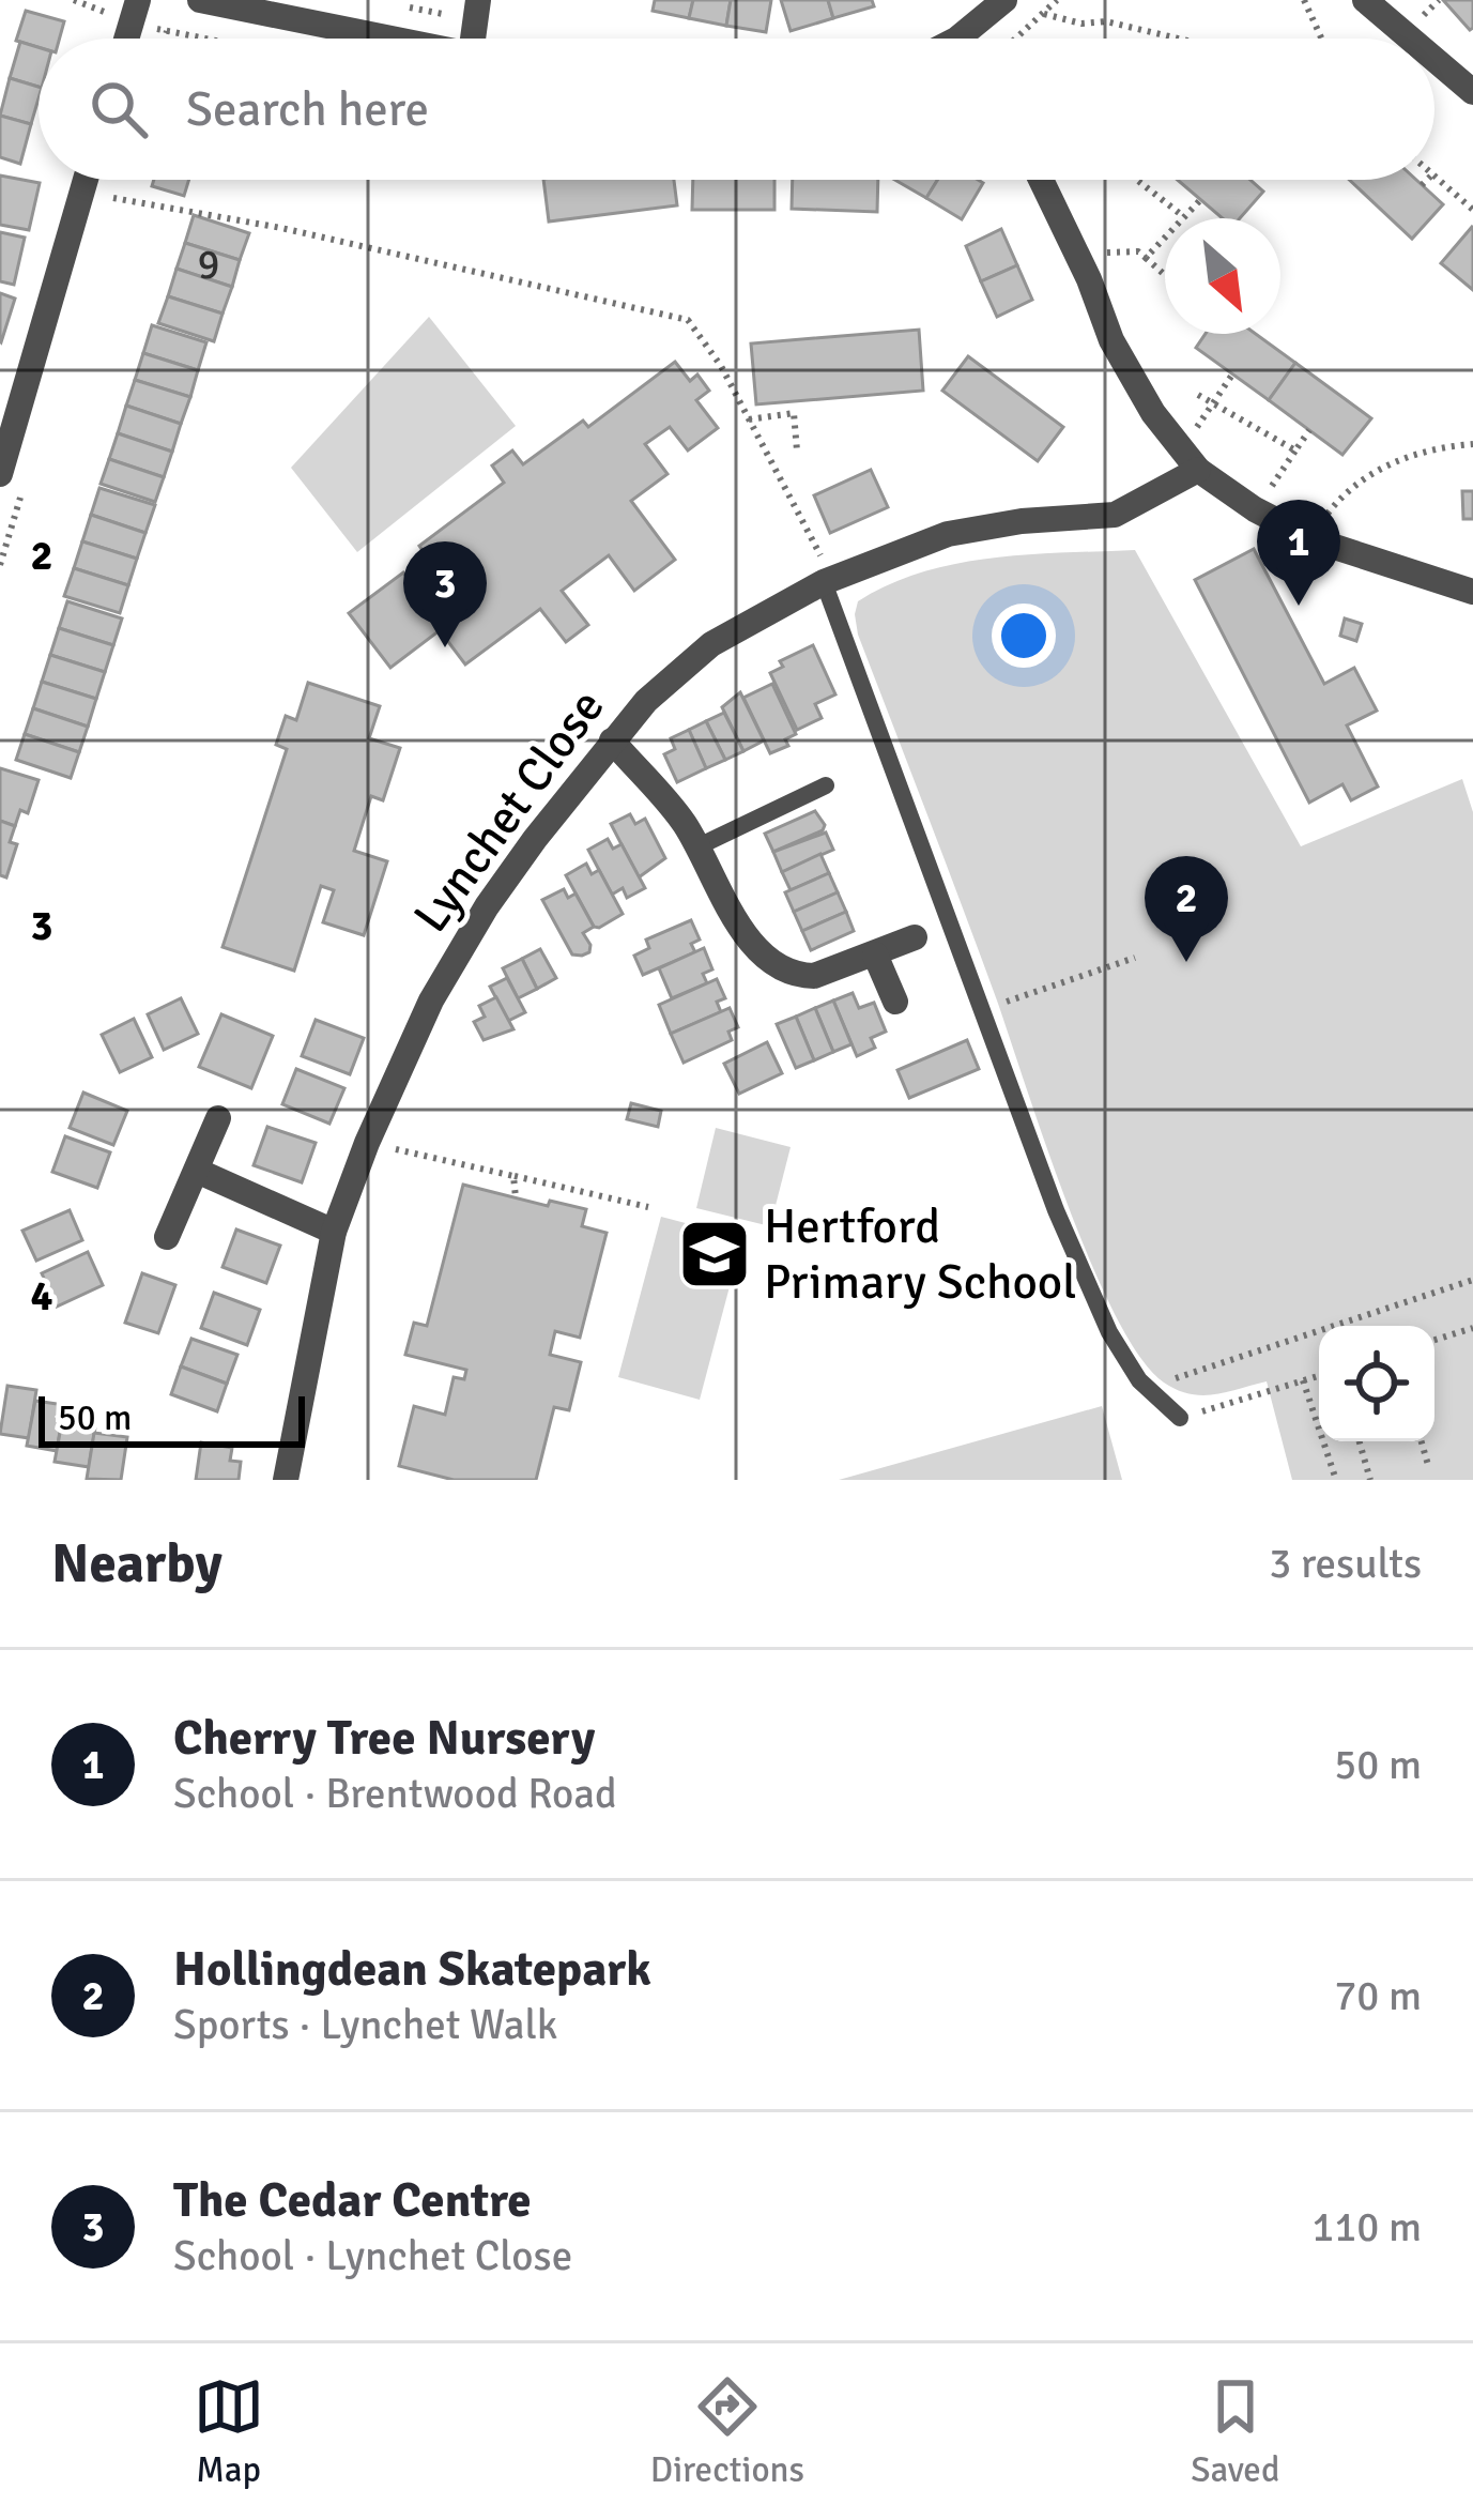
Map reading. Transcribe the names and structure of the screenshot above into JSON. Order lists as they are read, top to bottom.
{
  "streets": {
    "street": ["Lynchet Close"]
  },
  "places": {
    "school or university": ["Hertford Primary School"]
  },
  "house_numbers": ["9"],
  "scale_bar": "50 m",
  "north": "bottom right",
  "page": {
    "search": "Search here",
    "pins": ["1", "3", "2"],
    "scale": "50 m",
    "heading": ["Nearby", "3 results"],
    "list": [
      {
        "mark": "1",
        "name": "Cherry Tree Nursery",
        "note": "School · Brentwood Road",
        "value": "50 m"
      },
      {
        "mark": "2",
        "name": "Hollingdean Skatepark",
        "note": "Sports · Lynchet Walk",
        "value": "70 m"
      },
      {
        "mark": "3",
        "name": "The Cedar Centre",
        "note": "School · Lynchet Close",
        "value": "110 m"
      }
    ],
    "nav": ["Map", "Directions", "Saved"]
  },
  "grid": {
    "rows": ["2", "3", "4"]
  }
}
